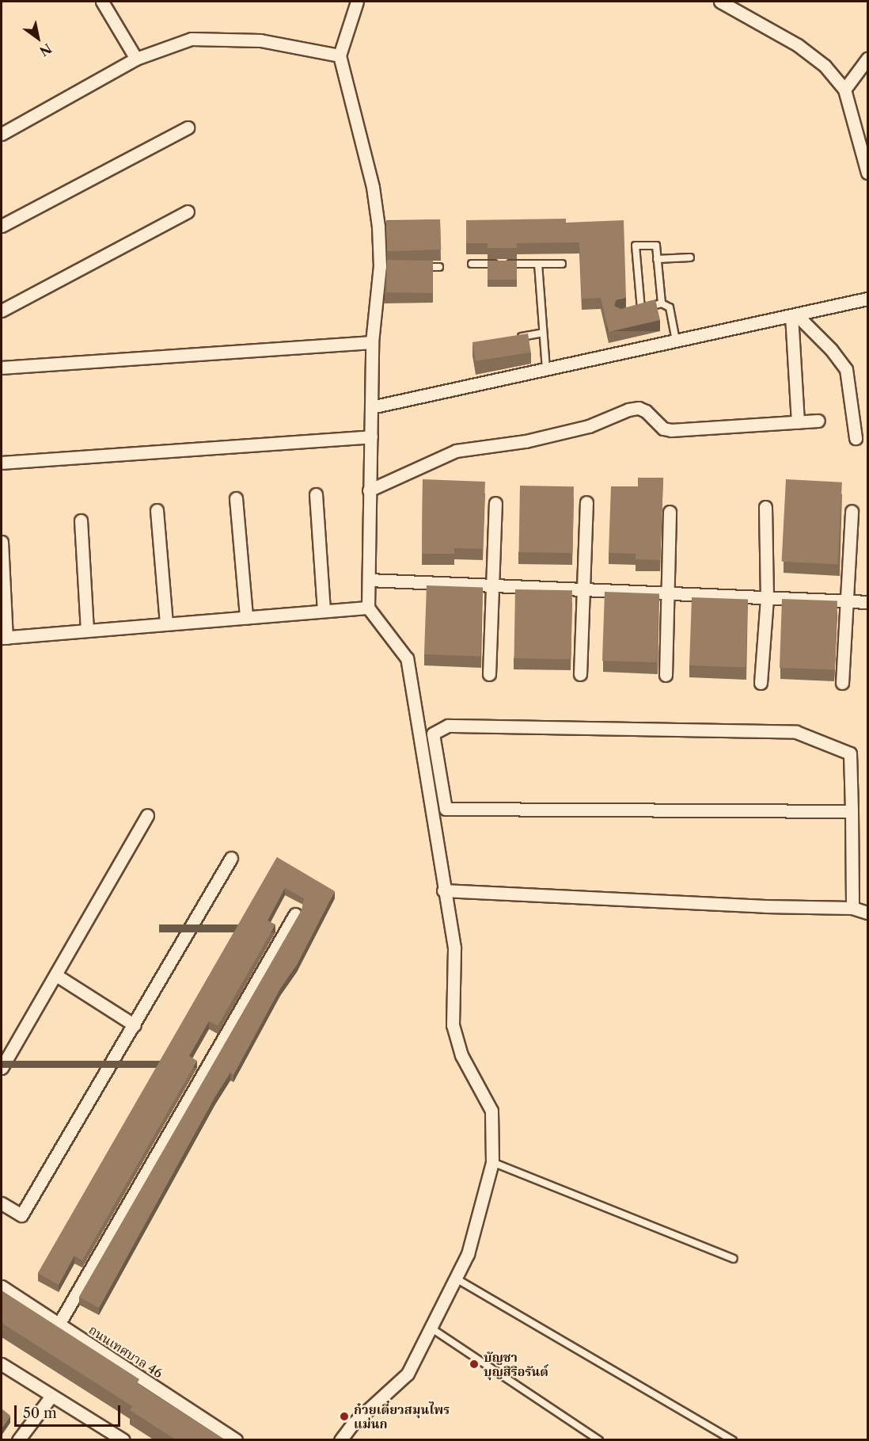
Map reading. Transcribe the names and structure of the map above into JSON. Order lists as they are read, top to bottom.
{
  "streets": {
    "street": ["ถนนเทศบาล 46"]
  },
  "places": ["บัญชา บุญสิริอรันต์", "ก๋วยเตี๋ยวสมุนไพร แม่นก"],
  "scale_bar": "50 m",
  "north": "bottom right"
}
